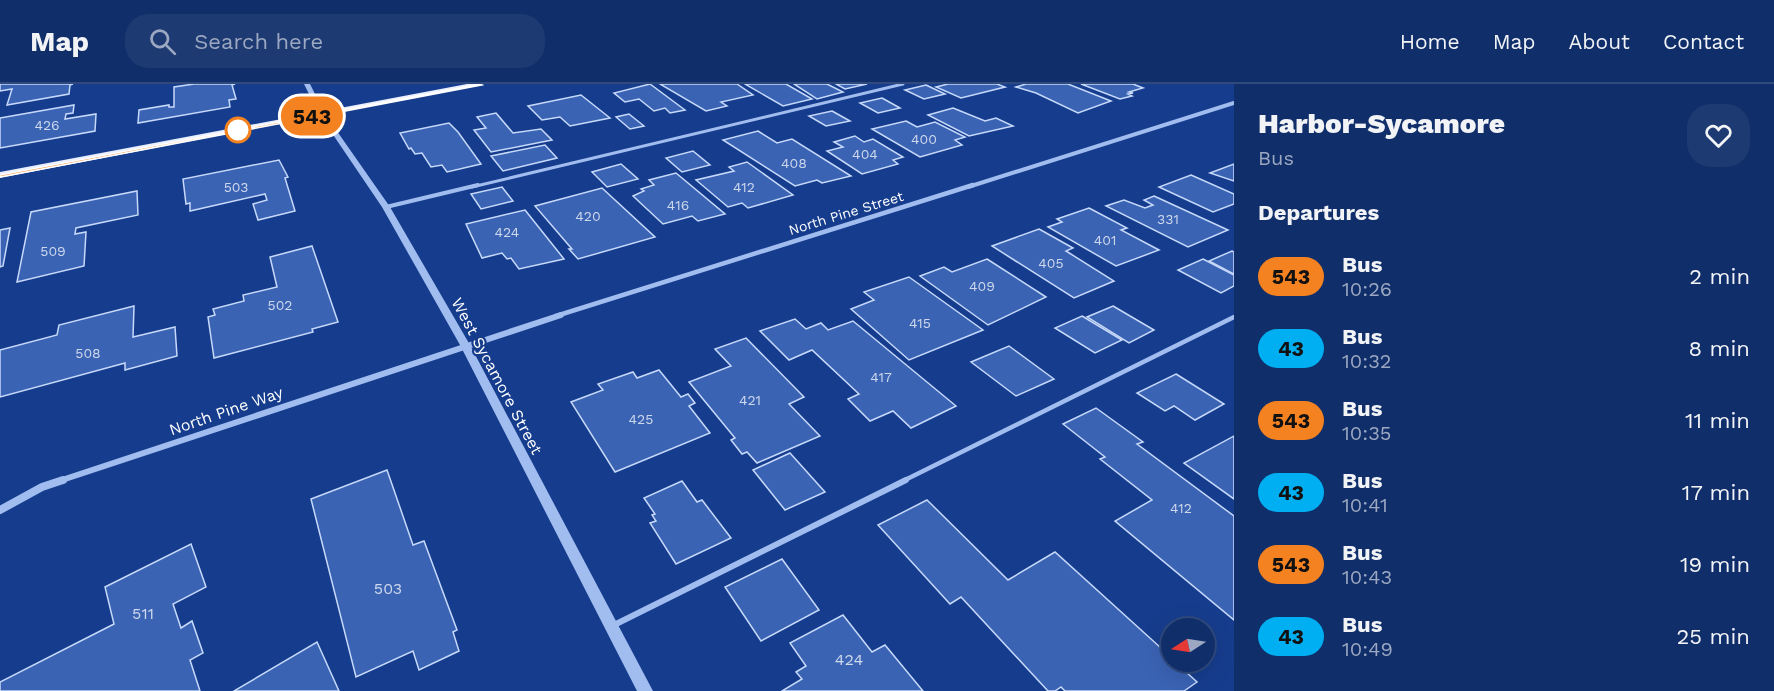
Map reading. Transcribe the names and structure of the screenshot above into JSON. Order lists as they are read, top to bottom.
{
  "streets": {
    "street": ["North Pine Street", "West Sycamore Street", "North Pine Way"]
  },
  "crossings": [
    ["North Pine Street", "West Sycamore Street"],
    ["North Pine Street", "North Pine Way"],
    ["West Sycamore Street", "North Pine Way"]
  ],
  "lines": ["bus line 543"],
  "house_numbers": [
    "426",
    "400",
    "404",
    "408",
    "503",
    "412",
    "416",
    "420",
    "331",
    "424",
    "401",
    "509",
    "405",
    "409",
    "502",
    "415",
    "508",
    "417",
    "421",
    "425",
    "412",
    "503",
    "511",
    "424"
  ],
  "north": "left",
  "page": {
    "header": "Map",
    "search": "Search here",
    "nav": [
      "Home",
      "Map",
      "About",
      "Contact"
    ],
    "on_map": "543",
    "heading": [
      ["Harbor-Sycamore", "Bus"],
      "Departures"
    ],
    "list": [
      {
        "mark": "543",
        "name": "Bus",
        "note": "10:26",
        "value": "2 min"
      },
      {
        "mark": "43",
        "name": "Bus",
        "note": "10:32",
        "value": "8 min"
      },
      {
        "mark": "543",
        "name": "Bus",
        "note": "10:35",
        "value": "11 min"
      },
      {
        "mark": "43",
        "name": "Bus",
        "note": "10:41",
        "value": "17 min"
      },
      {
        "mark": "543",
        "name": "Bus",
        "note": "10:43",
        "value": "19 min"
      },
      {
        "mark": "43",
        "name": "Bus",
        "note": "10:49",
        "value": "25 min"
      }
    ]
  }
}
